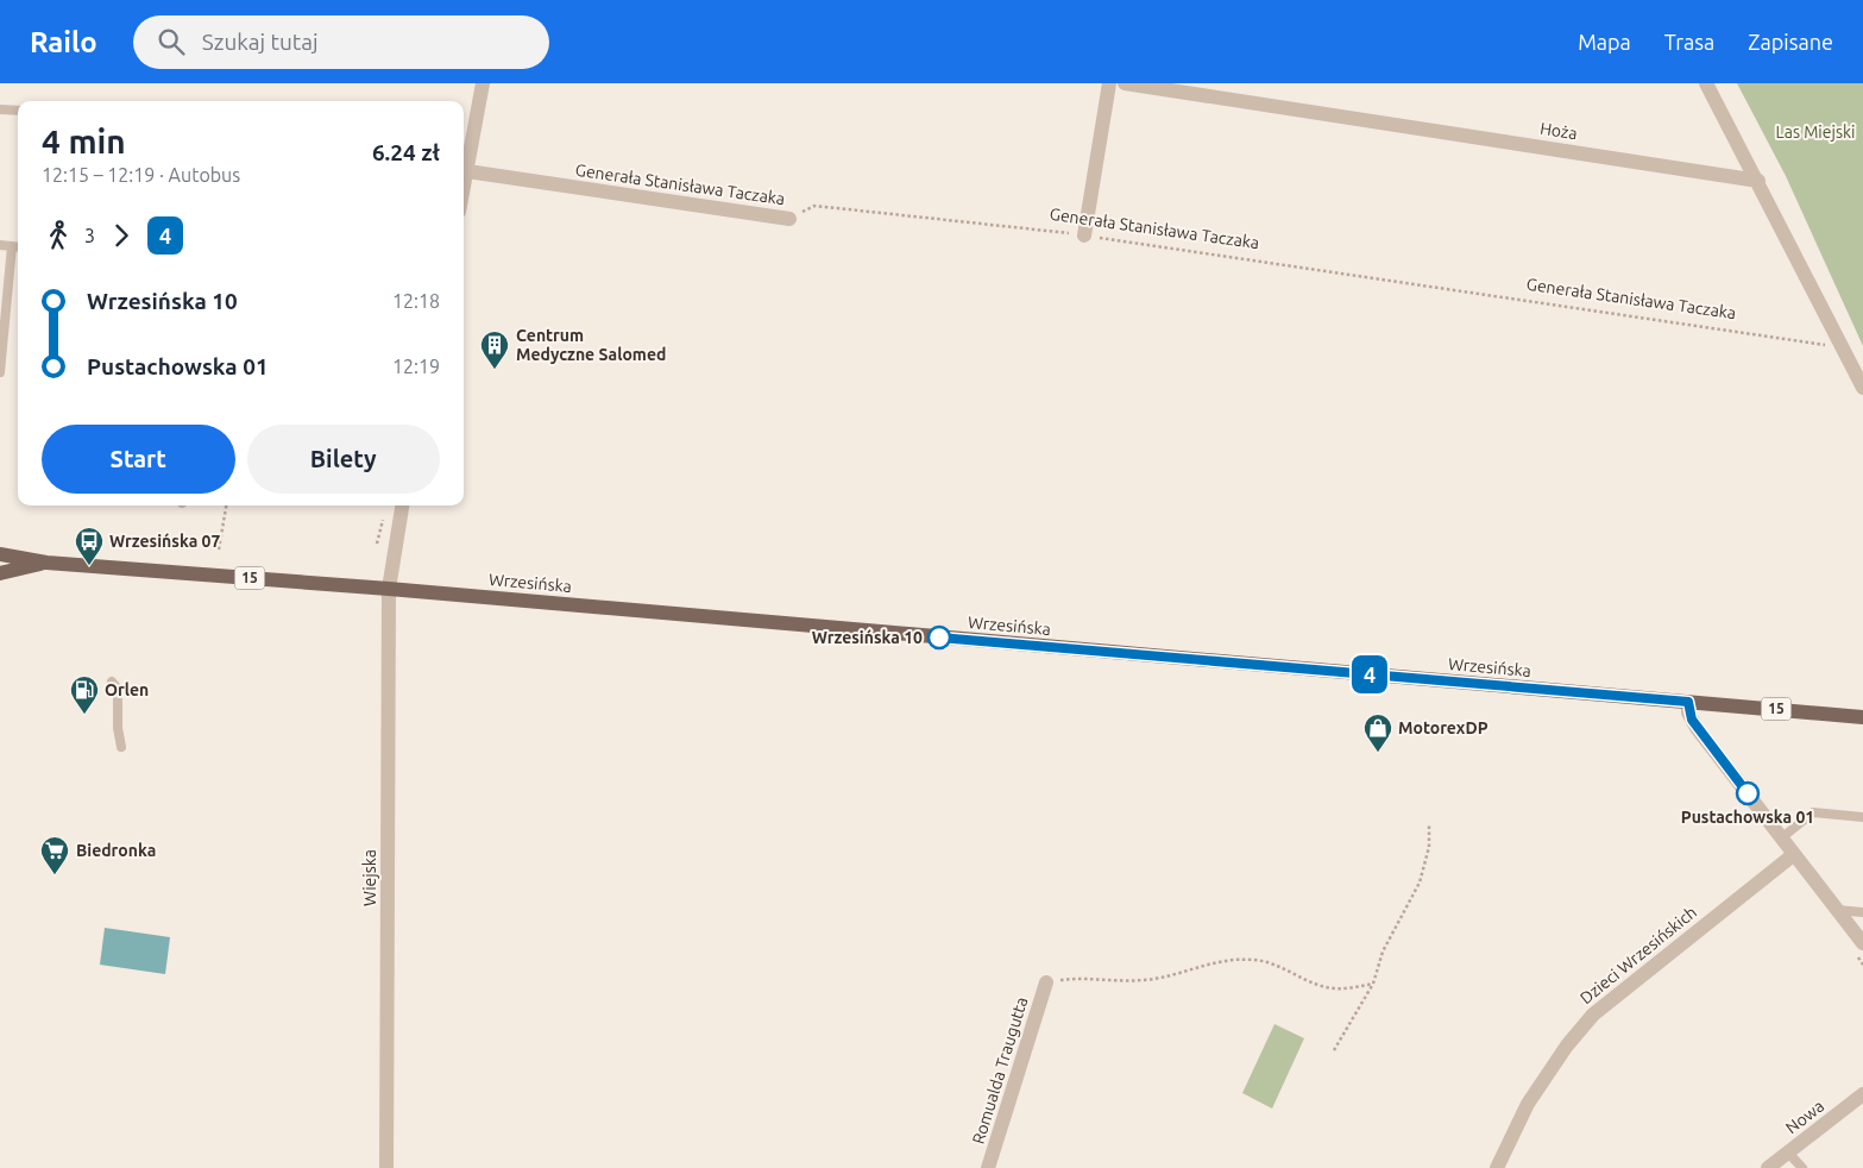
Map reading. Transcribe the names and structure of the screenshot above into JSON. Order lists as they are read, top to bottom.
{
  "streets": {
    "main road": ["15", "Wrzesińska"],
    "street": [
      "Hoża",
      "Generała Stanisława Taczaka",
      "Wiejska",
      "Dzieci Wrzesińskich",
      "Romualda Traugutta",
      "Nowa"
    ]
  },
  "crossings": [
    ["Wrzesińska", "Wiejska"]
  ],
  "parks": ["Las Miejski"],
  "places": {
    "building": ["Centrum Medyczne Salomed"],
    "bus stop": ["Wrzesińska 07"],
    "other": ["Wrzesińska 10", "Pustachowska 01"],
    "fuel station": ["Orlen"],
    "shop": ["MotorexDP"],
    "supermarket": ["Biedronka"]
  },
  "lines": ["bus line 4"],
  "page": {
    "header": "Railo",
    "search": "Szukaj tutaj",
    "nav": ["Mapa", "Trasa", "Zapisane"],
    "on_map": "4",
    "heading": ["4 min", "12:15 – 12:19 · Autobus", "6.24 zł"],
    "legs": ["3", "4"],
    "list": [
      {
        "name": "Wrzesińska 10",
        "value": "12:18"
      },
      {
        "name": "Pustachowska 01",
        "value": "12:19"
      }
    ],
    "buttons": ["Start", "Bilety"]
  }
}
